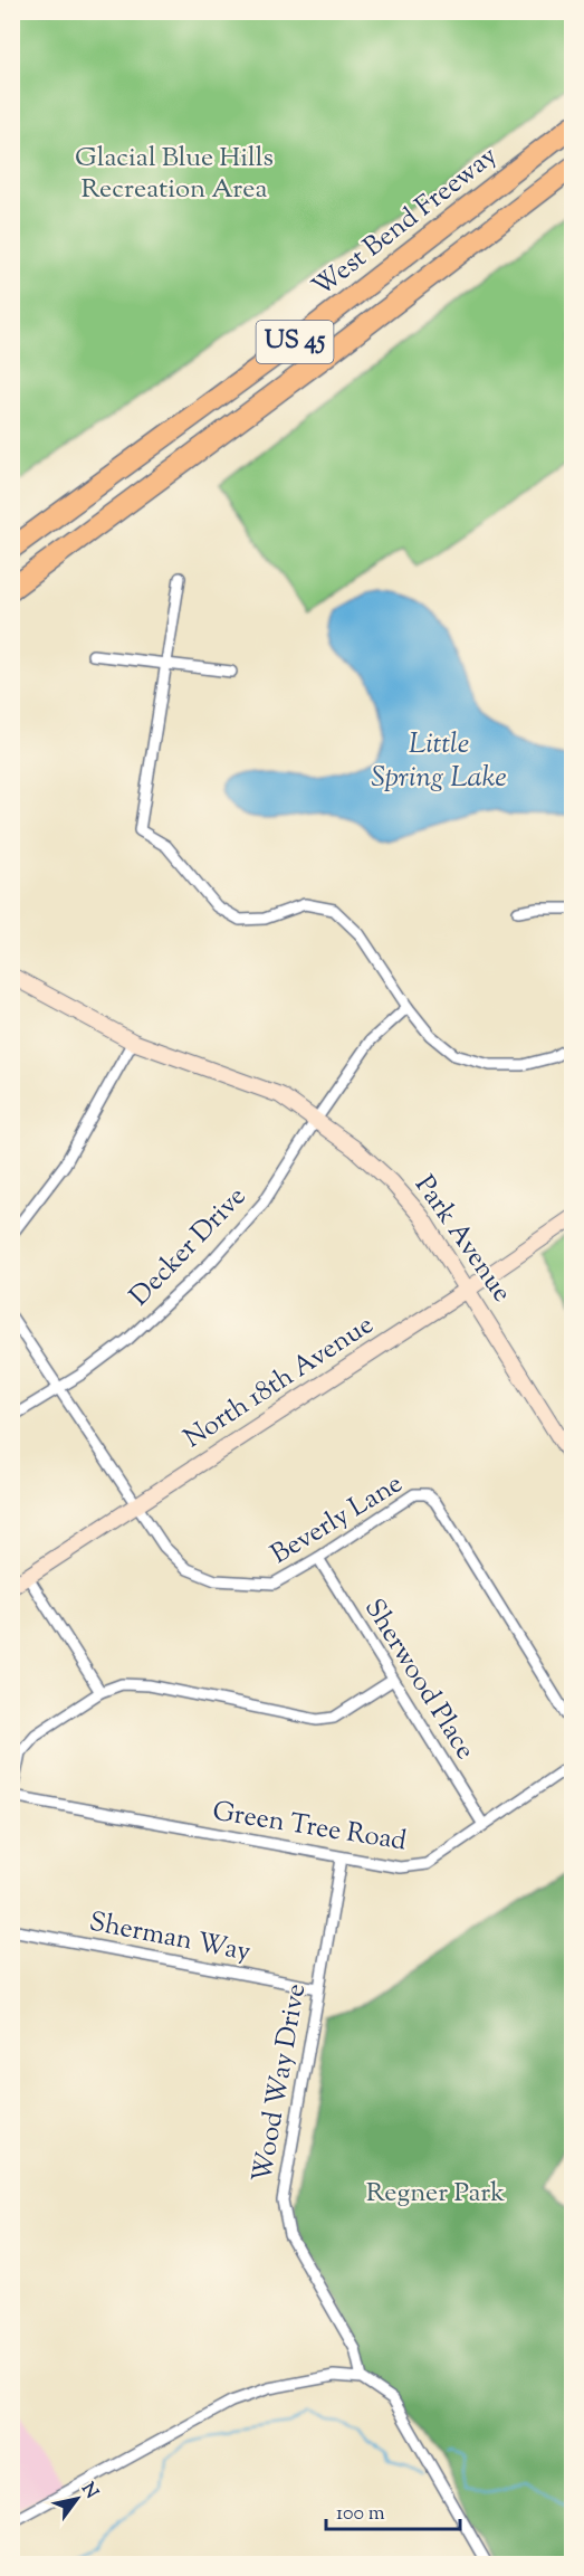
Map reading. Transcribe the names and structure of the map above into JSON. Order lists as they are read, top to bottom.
{
  "streets": {
    "highway": ["West Bend Freeway", "US 45"],
    "street": [
      "Park Avenue",
      "Decker Drive",
      "North 18th Avenue",
      "Beverly Lane",
      "Sherwood Place",
      "Green Tree Road",
      "Sherman Way",
      "Wood Way Drive"
    ]
  },
  "crossings": [
    ["Park Avenue", "Decker Drive"],
    ["Park Avenue", "North 18th Avenue"],
    ["Decker Drive", "Beverly Lane"],
    ["North 18th Avenue", "Beverly Lane"],
    ["Beverly Lane", "Sherwood Place"],
    ["Sherwood Place", "Green Tree Road"],
    ["Green Tree Road", "Wood Way Drive"],
    ["Sherman Way", "Wood Way Drive"]
  ],
  "water": ["Little Spring Lake"],
  "parks": ["Glacial Blue Hills Recreation Area", "Regner Park"],
  "scale_bar": "100 m",
  "north": "top right"
}
